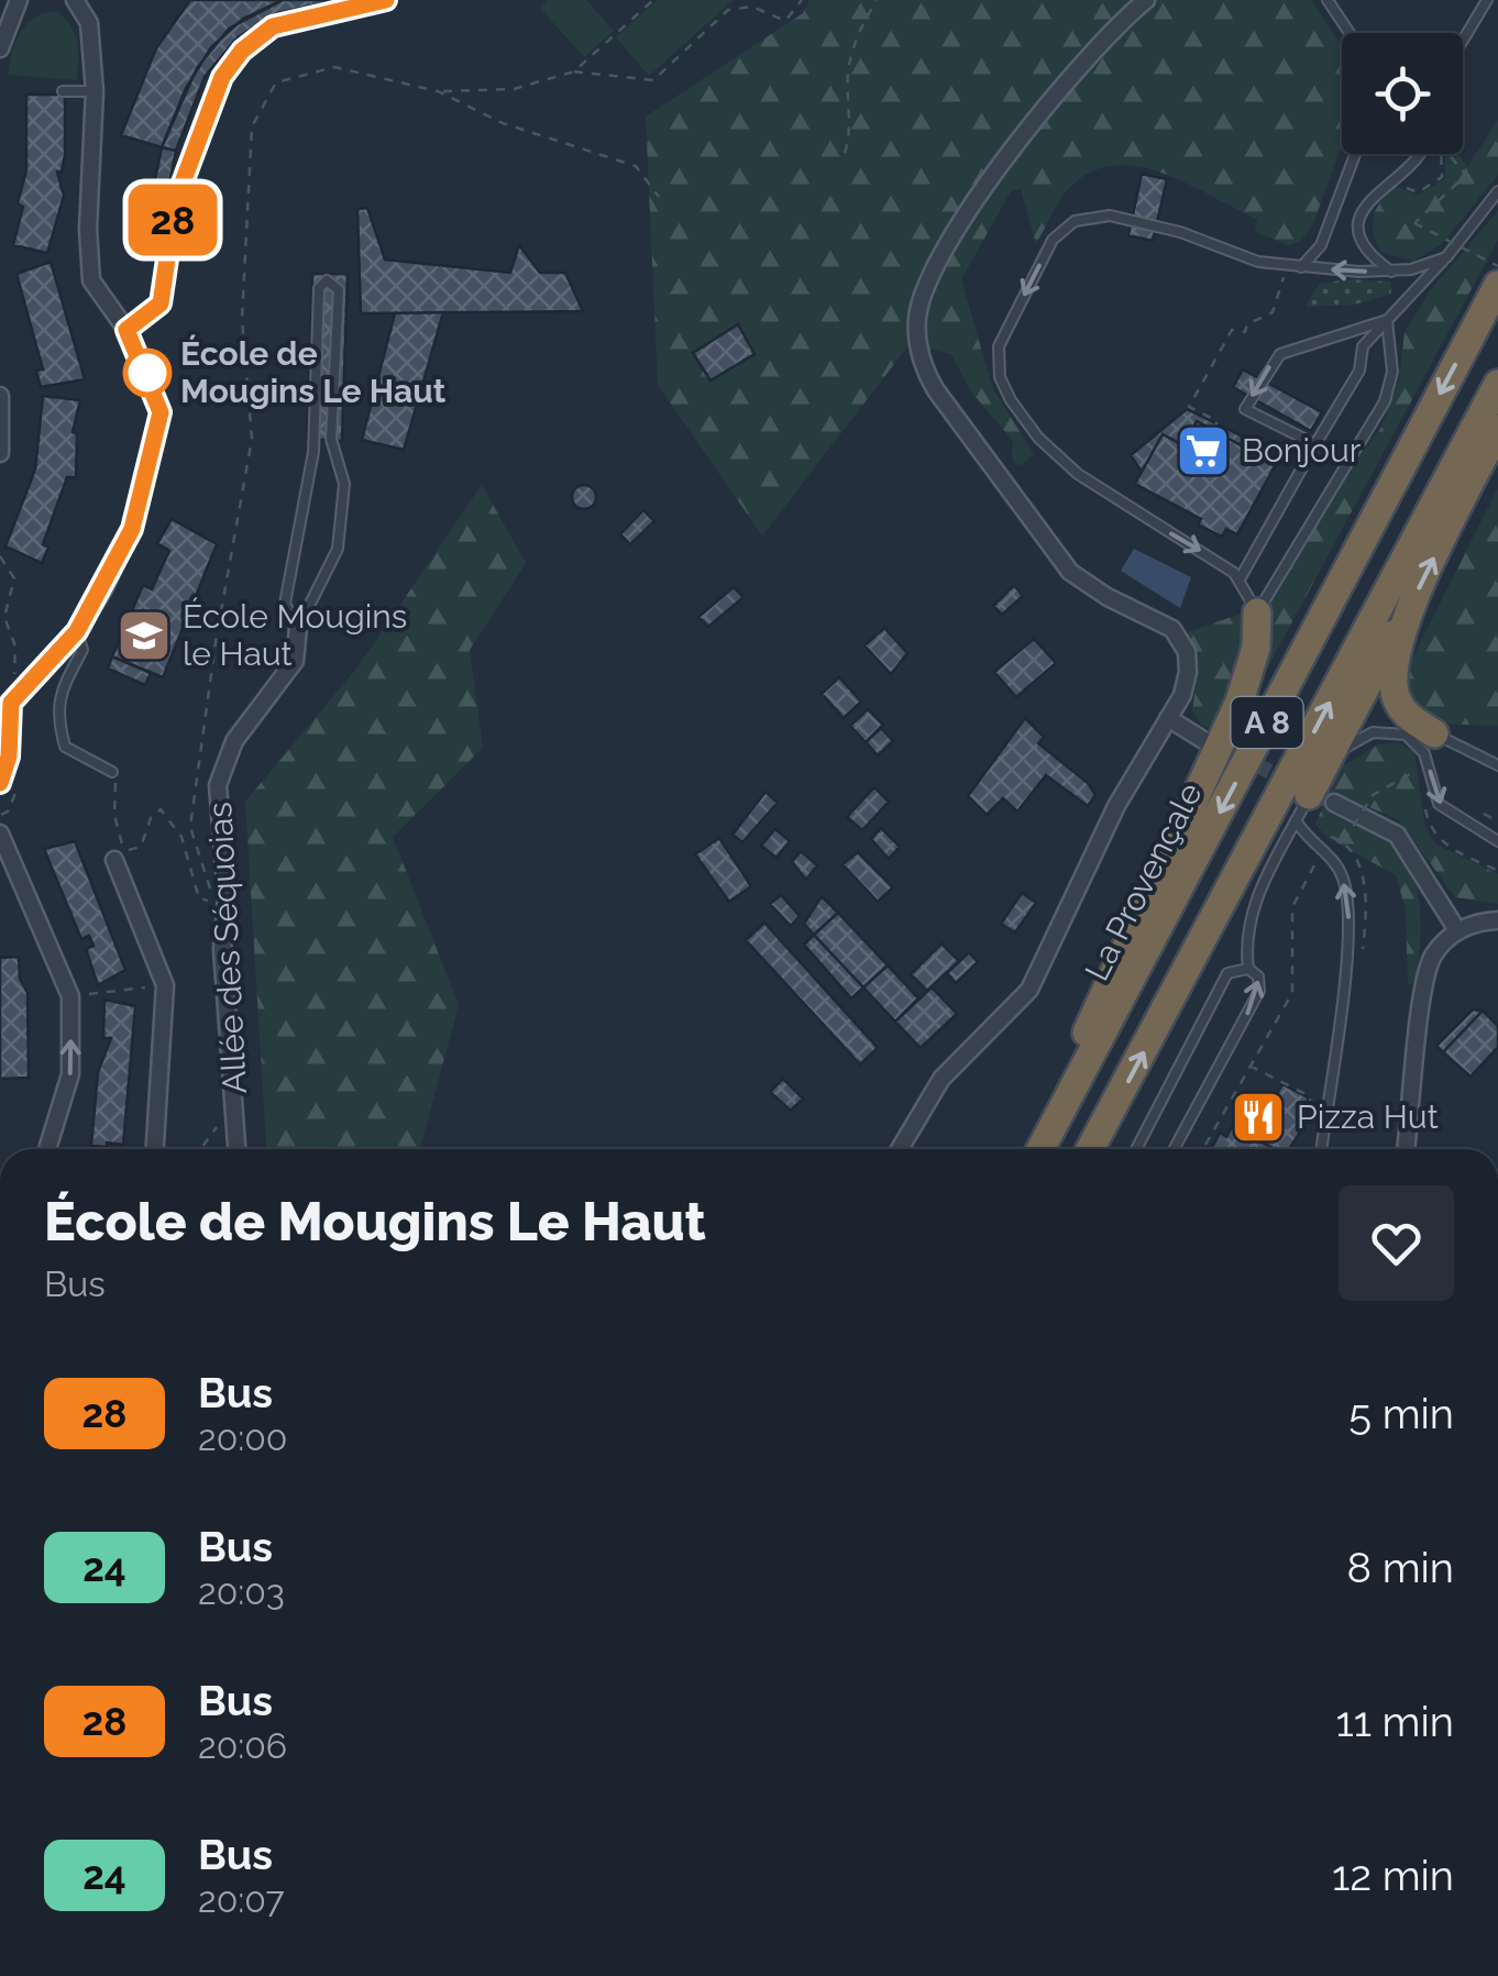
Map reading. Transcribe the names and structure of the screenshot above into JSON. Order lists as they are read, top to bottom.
{
  "streets": {
    "highway": ["A 8", "La Provençale"],
    "street": ["Allée des Séquoias"]
  },
  "places": {
    "other": ["École de Mougins Le Haut"],
    "supermarket": ["Bonjour"],
    "school or university": ["École Mougins le Haut"],
    "restaurant": ["Pizza Hut"]
  },
  "lines": ["bus line 28"],
  "page": {
    "on_map": "28",
    "heading": ["École de Mougins Le Haut", "Bus"],
    "list": [
      {
        "mark": "28",
        "name": "Bus",
        "note": "20:00",
        "value": "5 min"
      },
      {
        "mark": "24",
        "name": "Bus",
        "note": "20:03",
        "value": "8 min"
      },
      {
        "mark": "28",
        "name": "Bus",
        "note": "20:06",
        "value": "11 min"
      },
      {
        "mark": "24",
        "name": "Bus",
        "note": "20:07",
        "value": "12 min"
      }
    ]
  }
}
